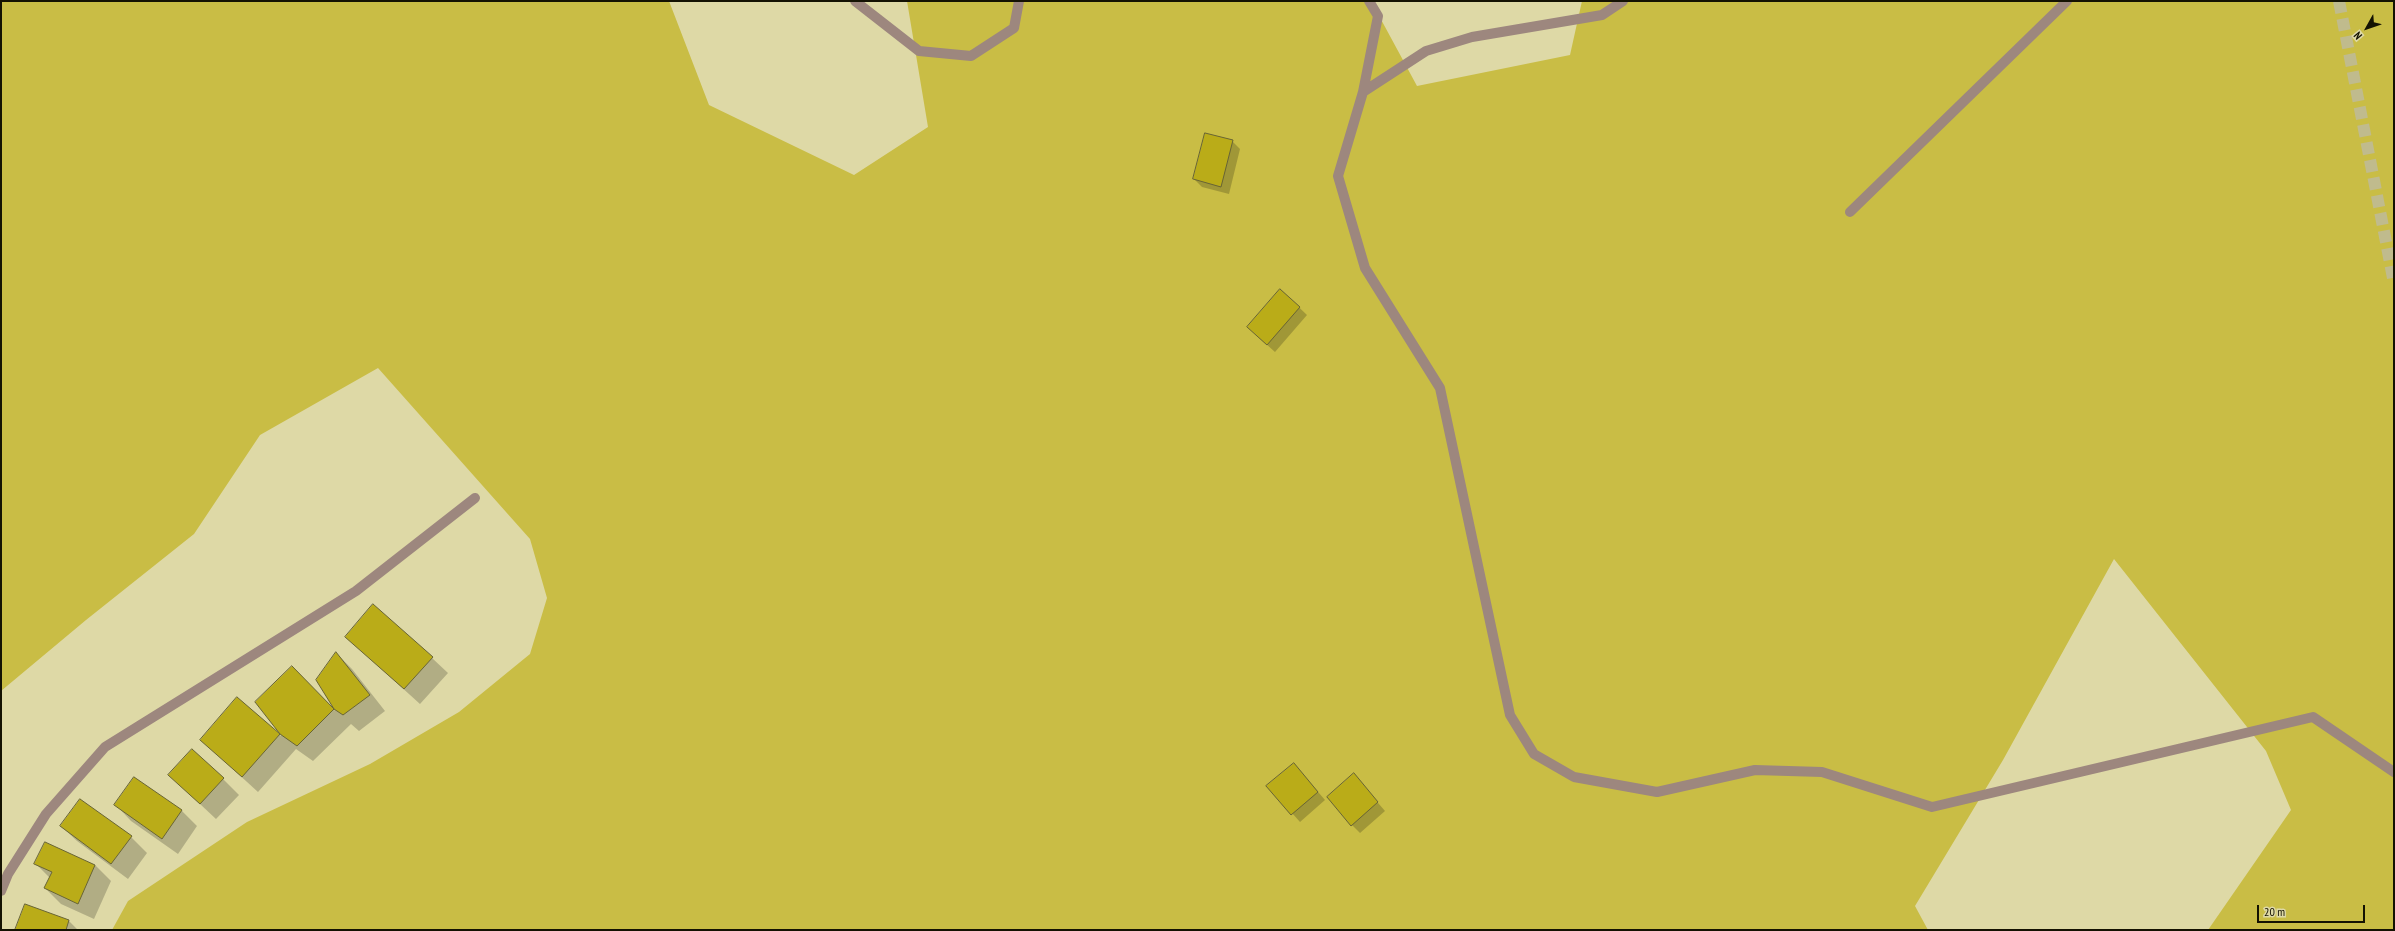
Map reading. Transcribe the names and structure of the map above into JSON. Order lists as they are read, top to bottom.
{
  "scale_bar": "20 m",
  "north": "bottom left"
}
